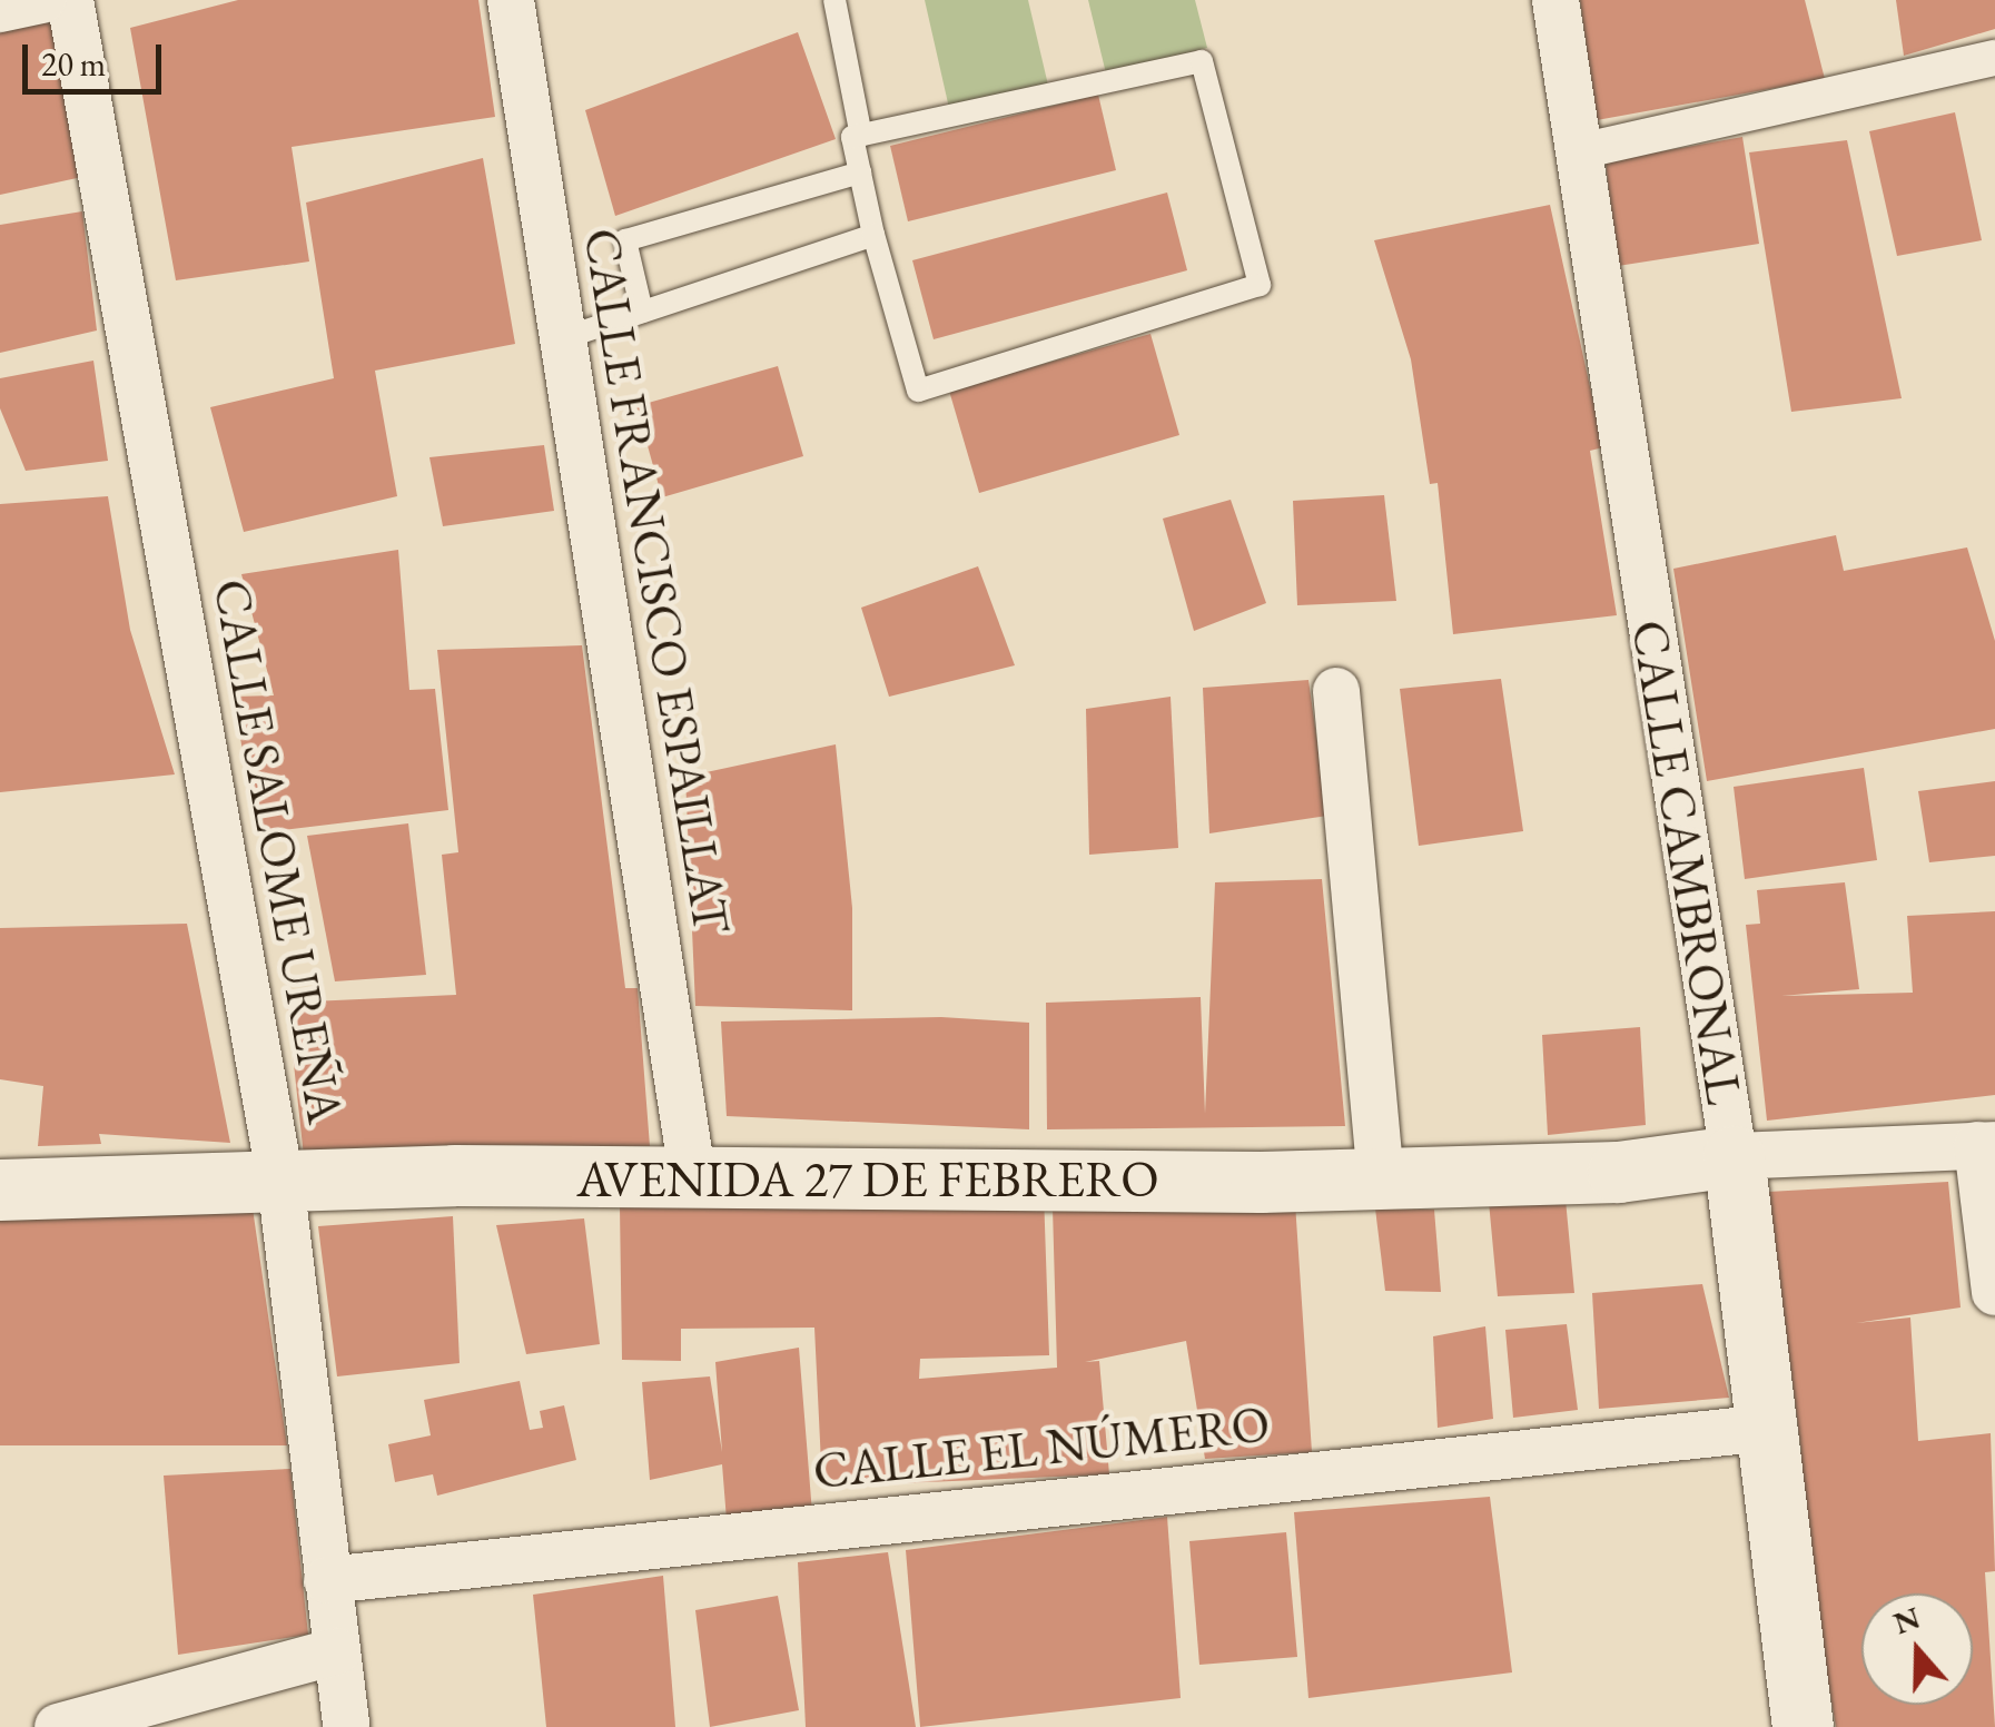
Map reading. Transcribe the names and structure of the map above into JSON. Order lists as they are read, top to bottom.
{
  "streets": {
    "main road": ["CALLE CAMBRONAL", "AVENIDA 27 DE FEBRERO"],
    "street": ["CALLE FRANCISCO ESPAILLAT", "CALLE SALOME UREÑA", "CALLE EL NÚMERO"]
  },
  "crossings": [
    ["CALLE FRANCISCO ESPAILLAT", "AVENIDA 27 DE FEBRERO"],
    ["CALLE SALOME UREÑA", "AVENIDA 27 DE FEBRERO"],
    ["CALLE SALOME UREÑA", "CALLE EL NÚMERO"],
    ["CALLE CAMBRONAL", "AVENIDA 27 DE FEBRERO"],
    ["CALLE CAMBRONAL", "CALLE EL NÚMERO"]
  ],
  "scale_bar": "20 m",
  "north": "top"
}
